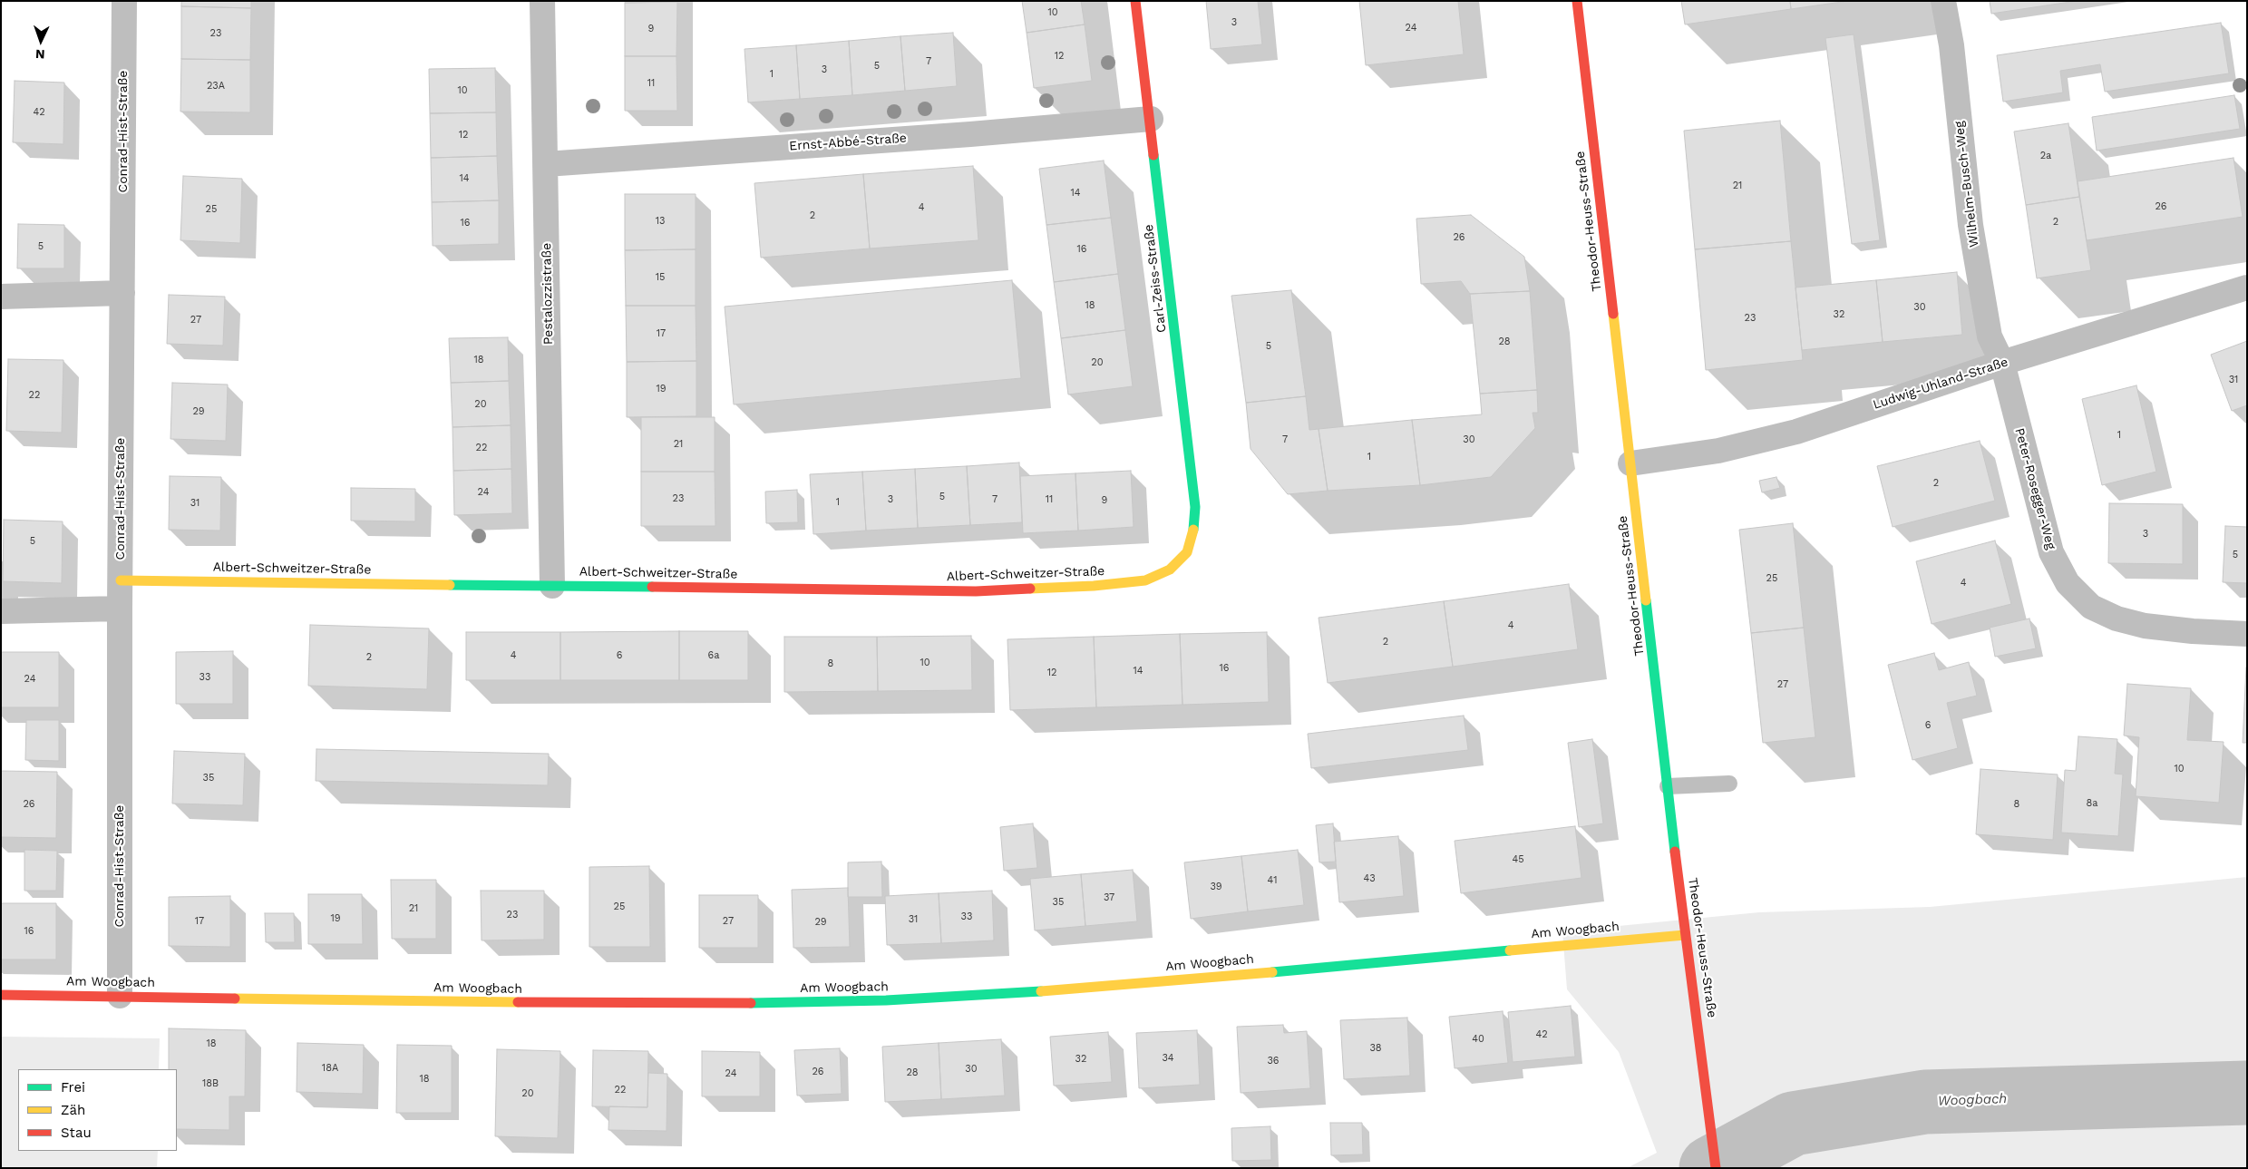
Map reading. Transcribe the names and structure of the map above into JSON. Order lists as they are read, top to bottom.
{
  "streets": {
    "street": [
      "Conrad-Hist-Straße",
      "Ernst-Abbé-Straße",
      "Wilhelm-Busch-Weg",
      "Theodor-Heuss-Straße",
      "Carl-Zeiss-Straße",
      "Pestalozzistraße",
      "Ludwig-Uhland-Straße",
      "Peter-Rosegger-Weg",
      "Albert-Schweitzer-Straße",
      "Am Woogbach"
    ]
  },
  "crossings": [
    ["Conrad-Hist-Straße", "Albert-Schweitzer-Straße"],
    ["Conrad-Hist-Straße", "Am Woogbach"],
    ["Ernst-Abbé-Straße", "Carl-Zeiss-Straße"],
    ["Ernst-Abbé-Straße", "Pestalozzistraße"],
    ["Wilhelm-Busch-Weg", "Ludwig-Uhland-Straße"],
    ["Wilhelm-Busch-Weg", "Peter-Rosegger-Weg"],
    ["Theodor-Heuss-Straße", "Ludwig-Uhland-Straße"],
    ["Theodor-Heuss-Straße", "Am Woogbach"],
    ["Carl-Zeiss-Straße", "Albert-Schweitzer-Straße"],
    ["Pestalozzistraße", "Albert-Schweitzer-Straße"],
    ["Ludwig-Uhland-Straße", "Peter-Rosegger-Weg"]
  ],
  "water": ["Woogbach"],
  "house_numbers": [
    "10",
    "3",
    "24",
    "9",
    "23",
    "12",
    "7",
    "5",
    "3",
    "1",
    "11",
    "23A",
    "10",
    "42",
    "12",
    "2a",
    "14",
    "21",
    "14",
    "26",
    "4",
    "25",
    "2",
    "13",
    "2",
    "16",
    "26",
    "5",
    "16",
    "15",
    "18",
    "30",
    "32",
    "23",
    "27",
    "17",
    "28",
    "5",
    "18",
    "20",
    "31",
    "19",
    "22",
    "20",
    "29",
    "1",
    "7",
    "30",
    "21",
    "22",
    "1",
    "2",
    "24",
    "5",
    "23",
    "3",
    "7",
    "11",
    "9",
    "1",
    "31",
    "3",
    "5",
    "5",
    "25",
    "4",
    "4",
    "2",
    "4",
    "6",
    "6a",
    "2",
    "10",
    "8",
    "16",
    "14",
    "12",
    "33",
    "24",
    "27",
    "6",
    "10",
    "35",
    "8a",
    "26",
    "8",
    "45",
    "43",
    "41",
    "39",
    "37",
    "35",
    "25",
    "21",
    "23",
    "33",
    "19",
    "31",
    "17",
    "27",
    "29",
    "16",
    "42",
    "40",
    "18",
    "38",
    "34",
    "32",
    "36",
    "18A",
    "30",
    "26",
    "28",
    "24",
    "18",
    "18B",
    "22",
    "20"
  ],
  "legend": ["Frei", "Zäh", "Stau"],
  "north": "bottom"
}
